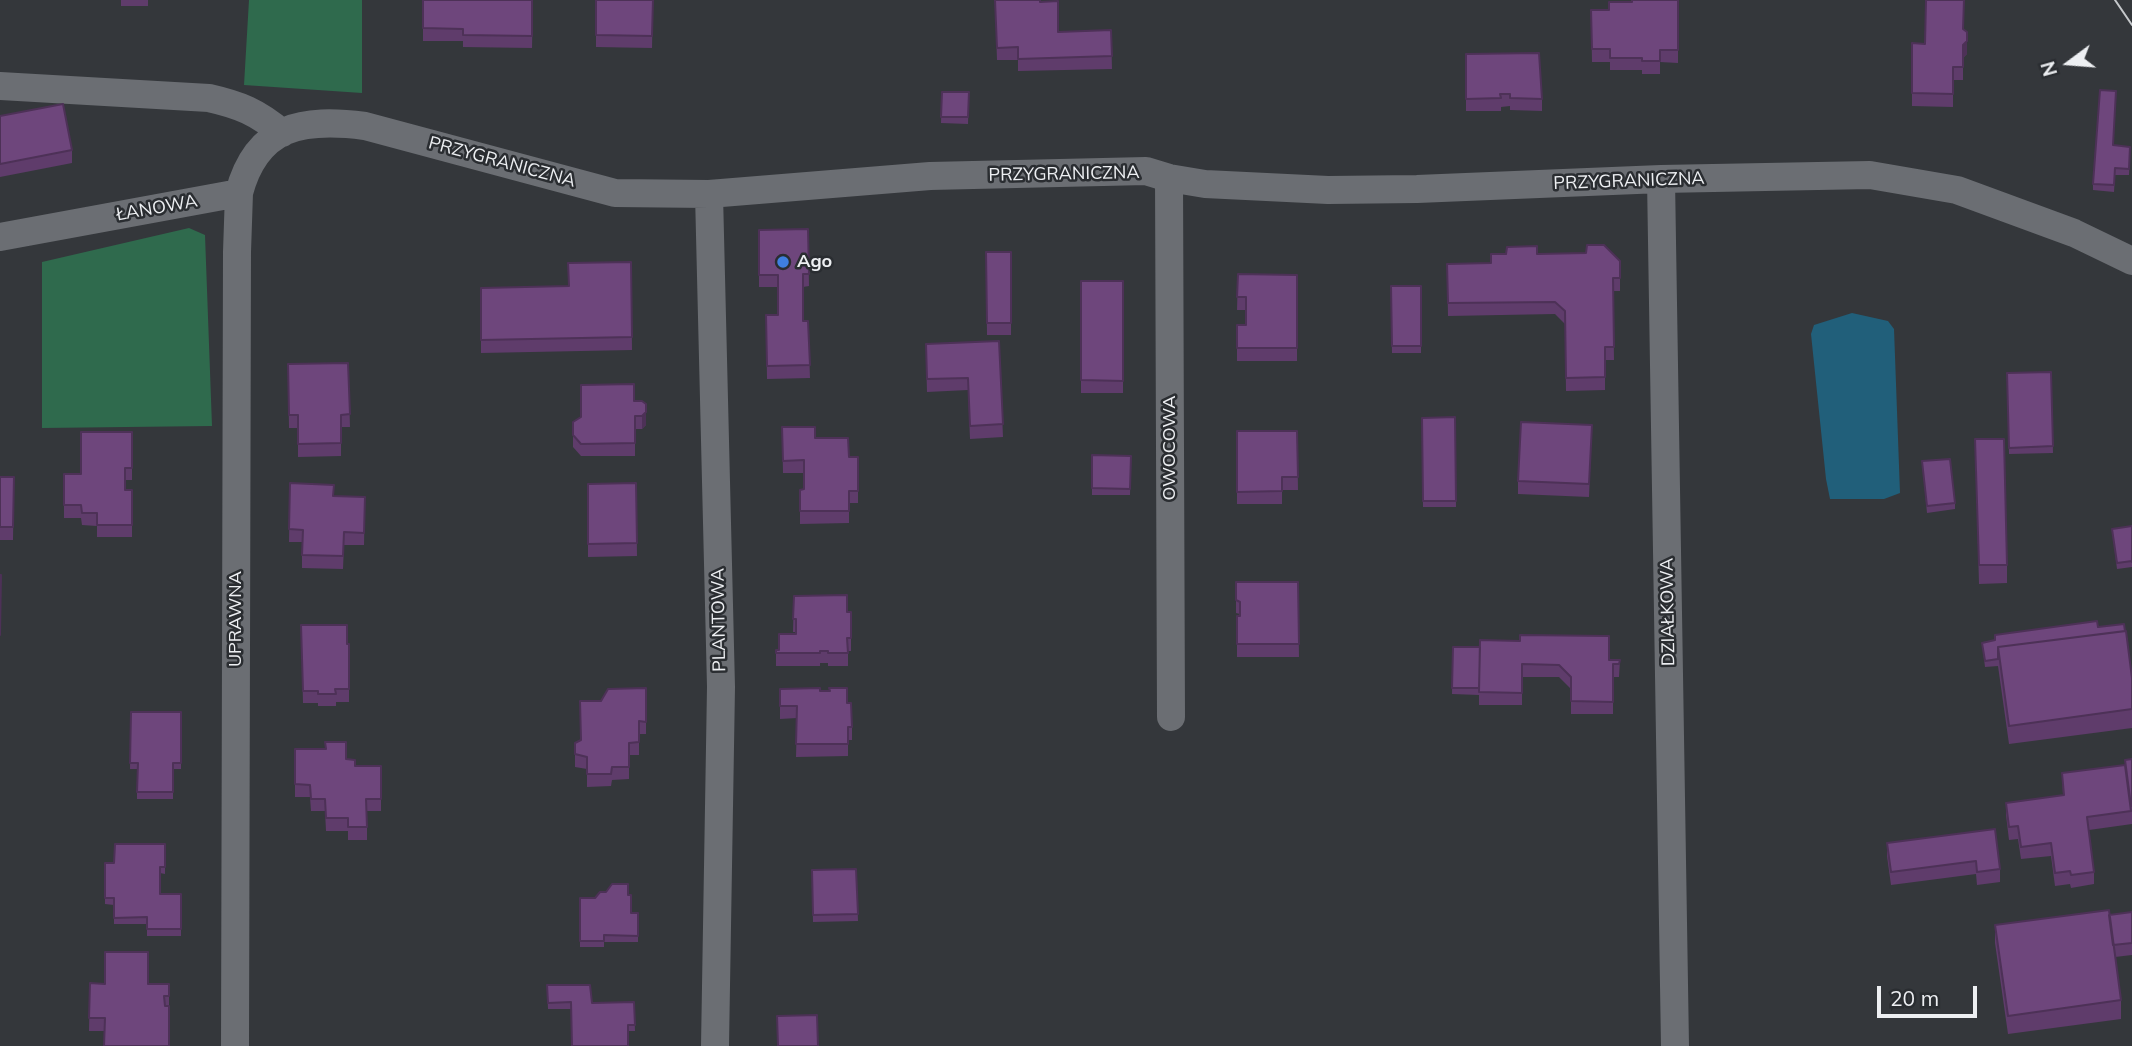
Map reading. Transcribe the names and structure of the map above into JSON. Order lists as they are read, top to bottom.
{
  "streets": {
    "street": [
      "PRZYGRANICZNA",
      "ŁANOWA",
      "OWOCOWA",
      "DZIAŁKOWA",
      "UPRAWNA",
      "PLANTOWA"
    ]
  },
  "crossings": [
    ["PRZYGRANICZNA", "OWOCOWA"],
    ["PRZYGRANICZNA", "DZIAŁKOWA"],
    ["PRZYGRANICZNA", "PLANTOWA"],
    ["ŁANOWA", "UPRAWNA"]
  ],
  "places": ["Ago"],
  "scale_bar": "20 m",
  "north": "left"
}
